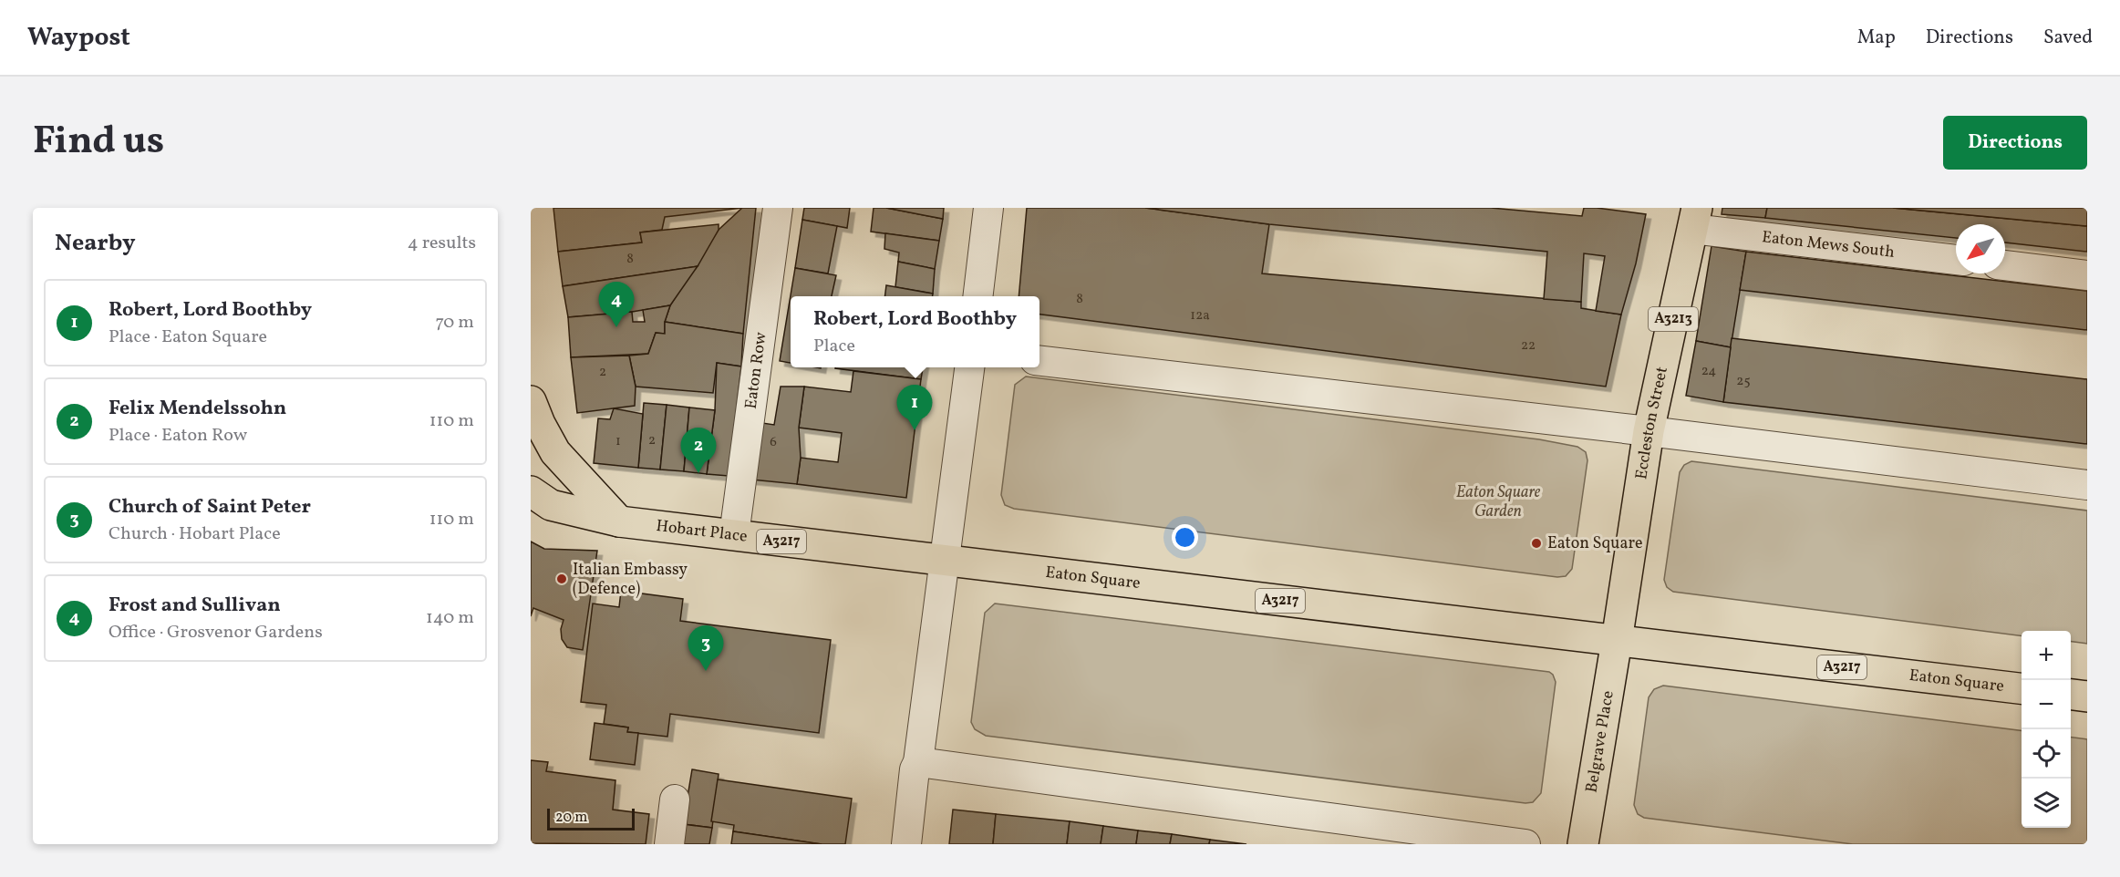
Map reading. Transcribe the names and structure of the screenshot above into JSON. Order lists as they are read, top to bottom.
{
  "streets": {
    "main road": [
      "A3213",
      "Eccleston Street",
      "Hobart Place",
      "A3217",
      "Eaton Square",
      "Belgrave Place"
    ],
    "street": ["Eaton Mews South", "Eaton Row"]
  },
  "crossings": [
    ["Eaton Mews South", "Eccleston Street"],
    ["Eaton Row", "Hobart Place"],
    ["Eccleston Street", "Eaton Square"],
    ["Eccleston Street", "Belgrave Place"],
    ["Hobart Place", "Eaton Square"],
    ["Eaton Square", "Belgrave Place"]
  ],
  "parks": ["Eaton Square Garden"],
  "places": ["Eaton Square", "Italian Embassy (Defence)"],
  "house_numbers": [
    "8",
    "8",
    "12a",
    "22",
    "24",
    "2",
    "25",
    "2",
    "1",
    "6"
  ],
  "scale_bar": "20 m",
  "north": "bottom left",
  "page": {
    "header": "Waypost",
    "nav": ["Map", "Directions", "Saved"],
    "title": "Find us",
    "buttons": "Directions",
    "heading": ["Nearby", "4 results"],
    "list": [
      {
        "mark": "1",
        "name": "Robert, Lord Boothby",
        "note": "Place · Eaton Square",
        "value": "70 m"
      },
      {
        "mark": "2",
        "name": "Felix Mendelssohn",
        "note": "Place · Eaton Row",
        "value": "110 m"
      },
      {
        "mark": "3",
        "name": "Church of Saint Peter",
        "note": "Church · Hobart Place",
        "value": "110 m"
      },
      {
        "mark": "4",
        "name": "Frost and Sullivan",
        "note": "Office · Grosvenor Gardens",
        "value": "140 m"
      }
    ],
    "pins": [
      "4",
      "1",
      "2",
      "3"
    ],
    "popup": ["Robert, Lord Boothby", "Place"],
    "map_buttons": ["+", "−"],
    "scale": "20 m"
  }
}
